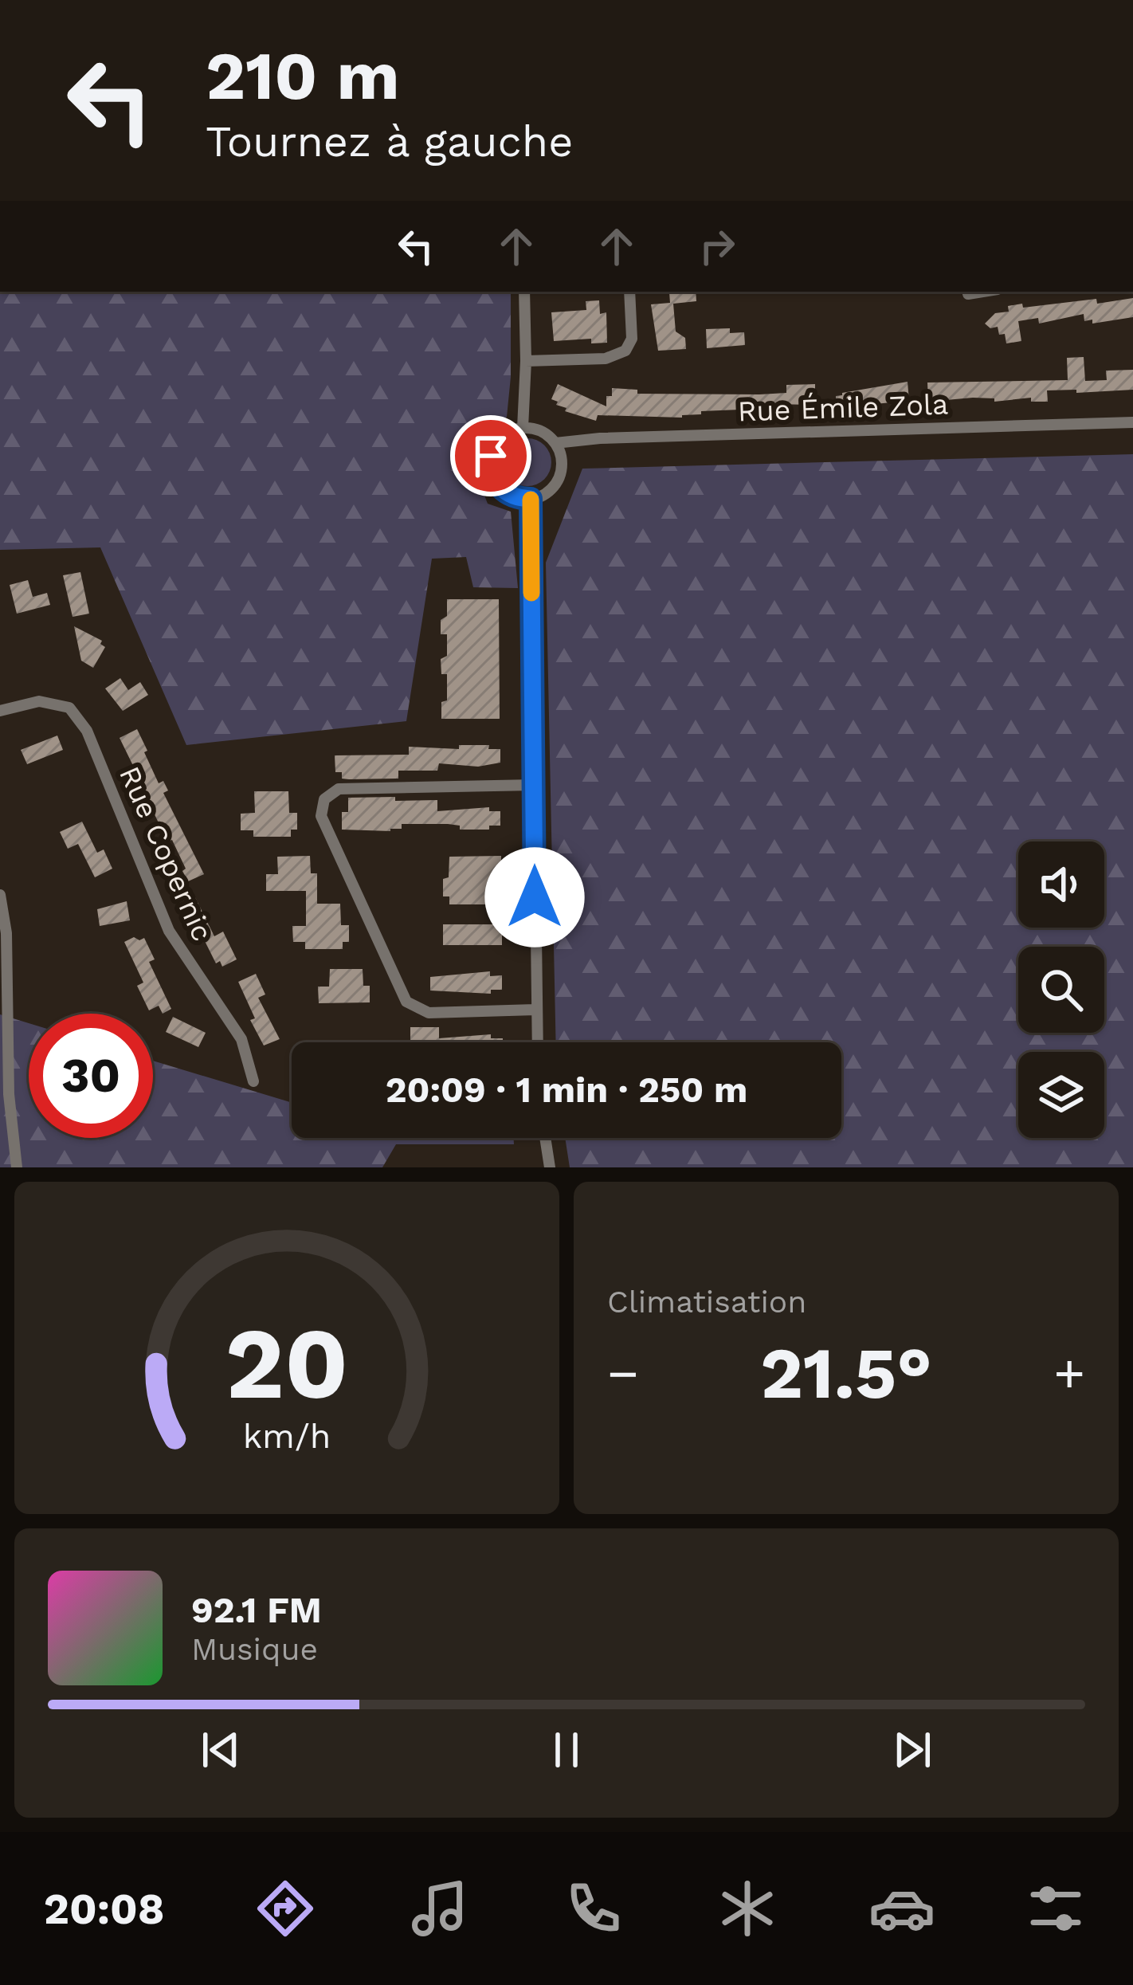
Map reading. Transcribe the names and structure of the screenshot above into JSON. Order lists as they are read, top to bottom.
{
  "streets": {
    "street": ["Rue Émile Zola", "Rue Copernic"]
  },
  "page": {
    "turn": ["210 m", "Tournez à gauche"],
    "limit": "30",
    "trip": "20:09 · 1 min · 250 m",
    "tile": "Climatisation",
    "heat": ["−", "21.5°", "+"],
    "song": ["92.1 FM", "Musique"],
    "tabs": "20:08",
    "gauge": ["20", "km/h"]
  }
}
